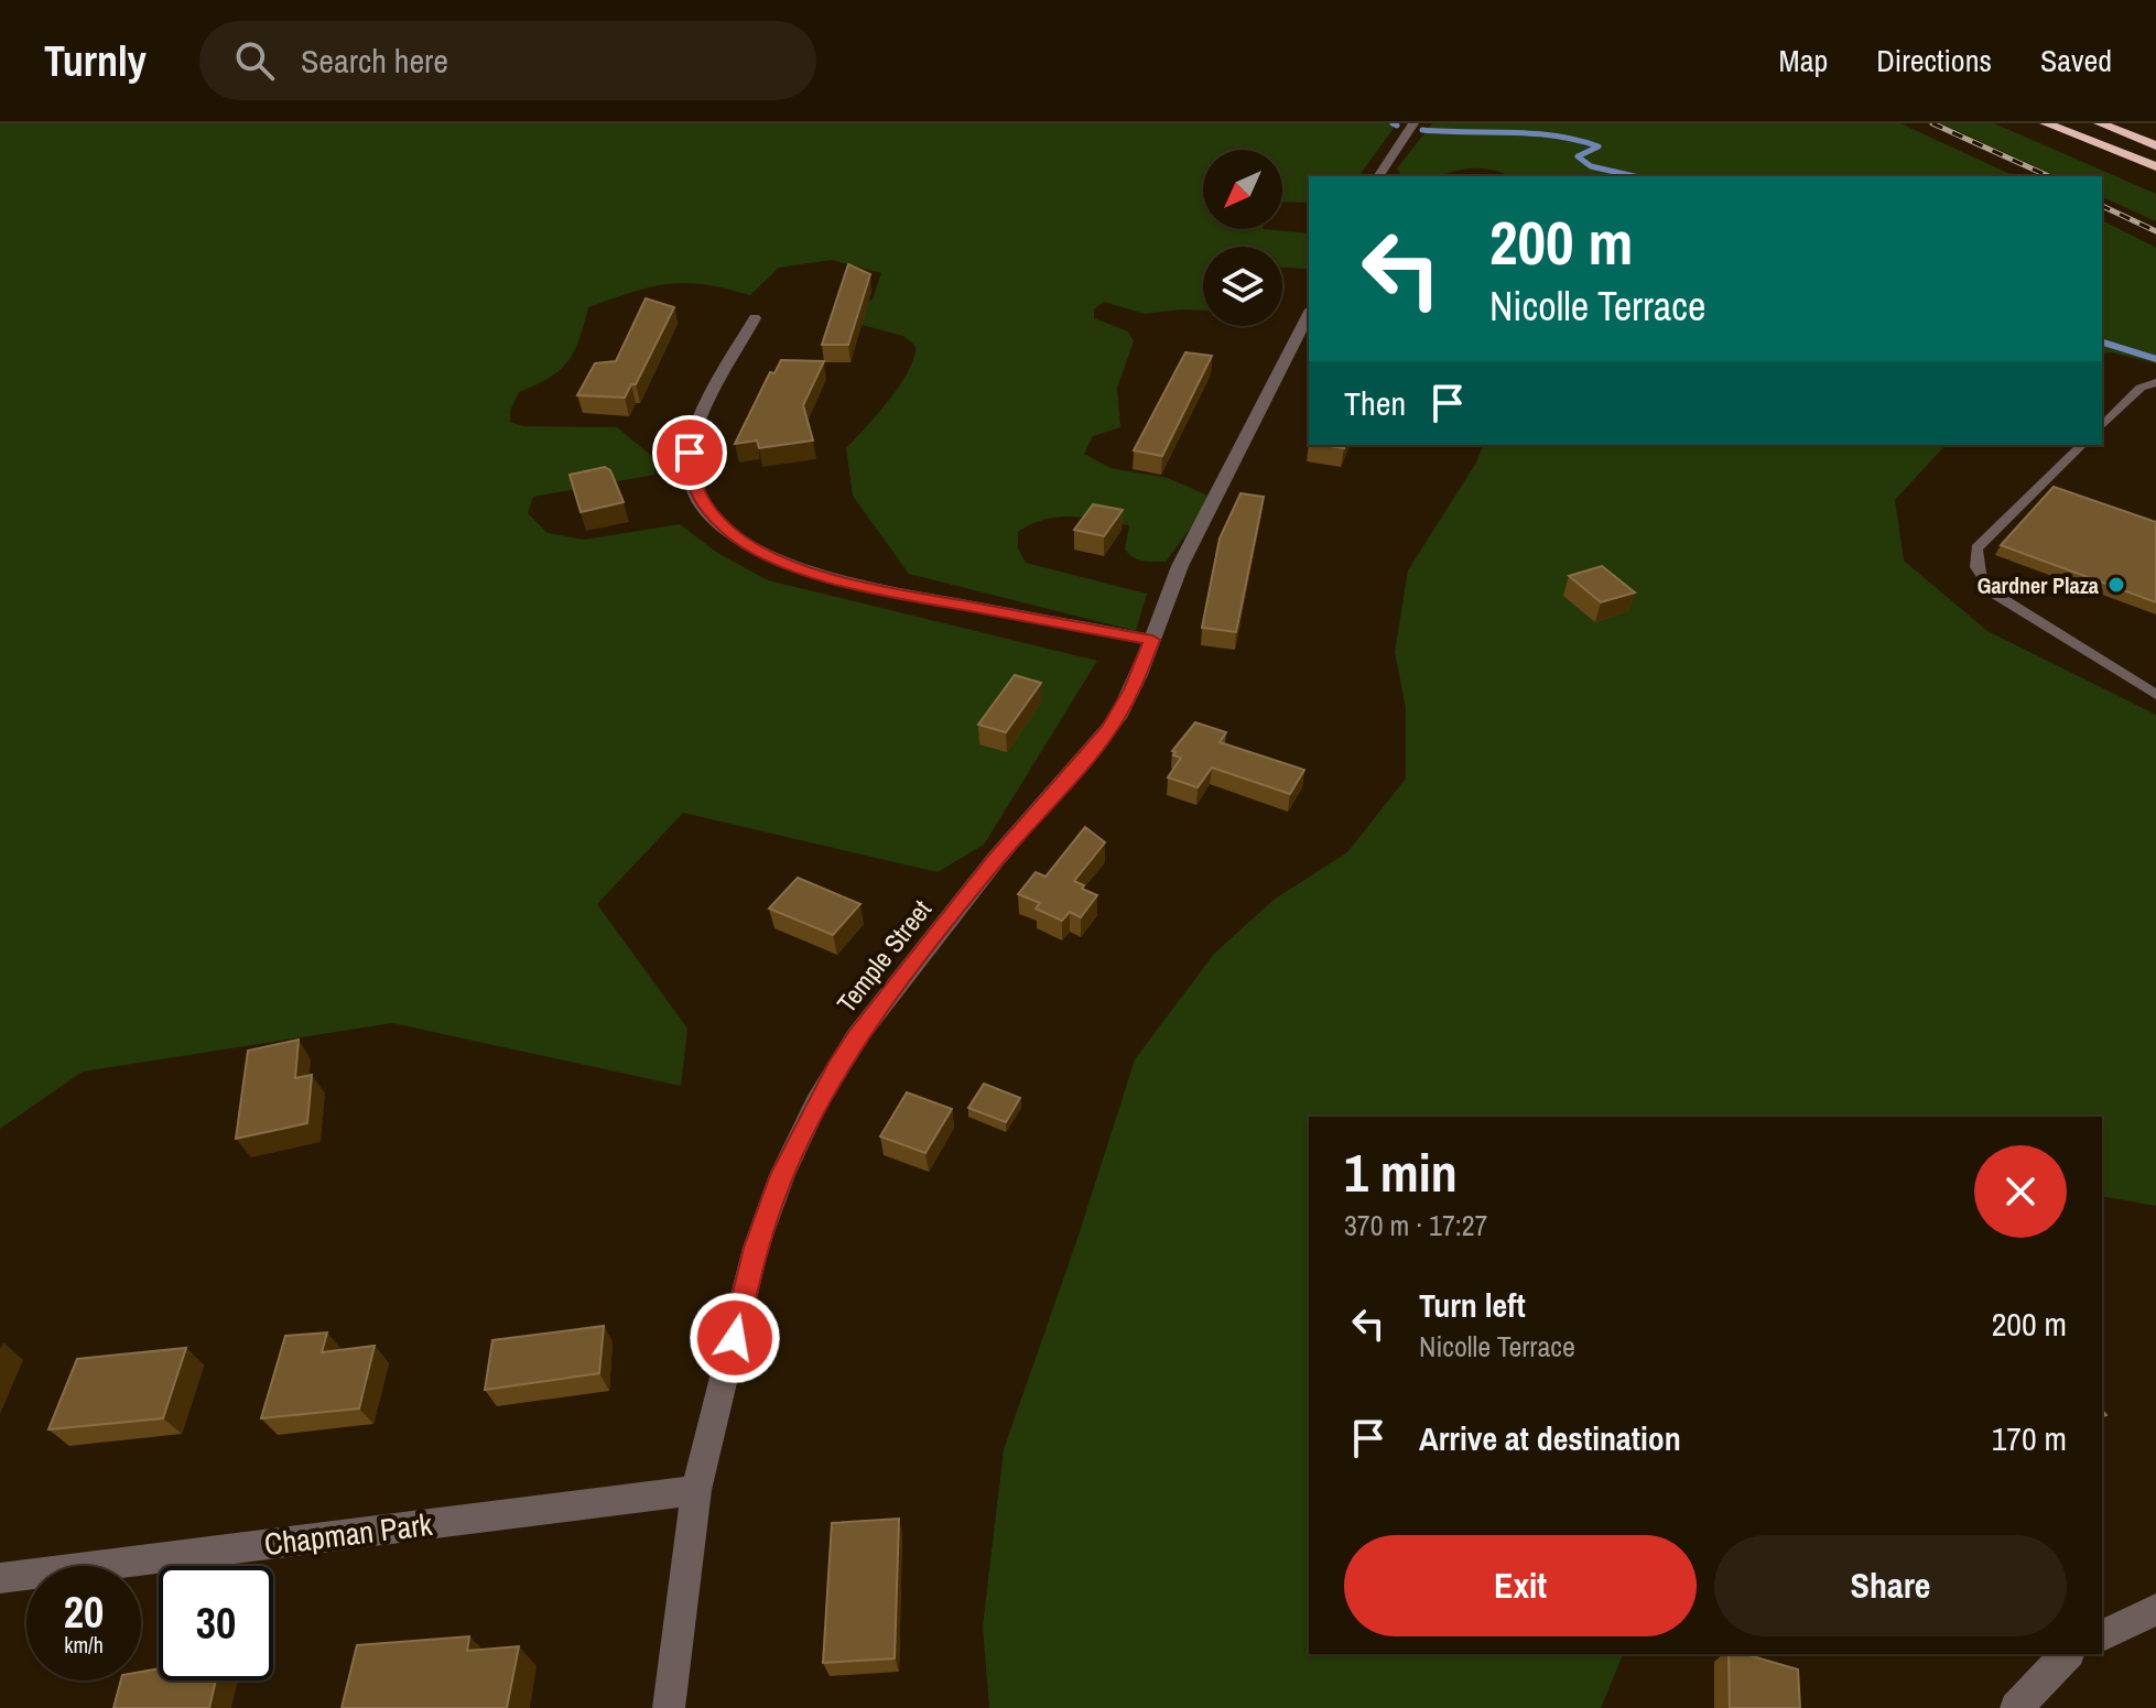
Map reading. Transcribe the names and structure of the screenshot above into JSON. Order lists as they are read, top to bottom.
{
  "streets": {
    "street": ["Temple Street", "Chapman Park"]
  },
  "crossings": [
    ["Temple Street", "Chapman Park"]
  ],
  "places": ["Gardner Plaza"],
  "north": "bottom left",
  "page": {
    "header": "Turnly",
    "search": "Search here",
    "nav": ["Map", "Directions", "Saved"],
    "turn": ["200 m", "Nicolle Terrace"],
    "then": "Then",
    "heading": ["1 min", "370 m · 17:27"],
    "list": [
      {
        "name": "Turn left",
        "note": "Nicolle Terrace",
        "value": "200 m"
      },
      {
        "name": "Arrive at destination",
        "value": "170 m"
      }
    ],
    "buttons": ["Exit", "Share"],
    "speed": "20 km/h",
    "limit": "30"
  }
}
